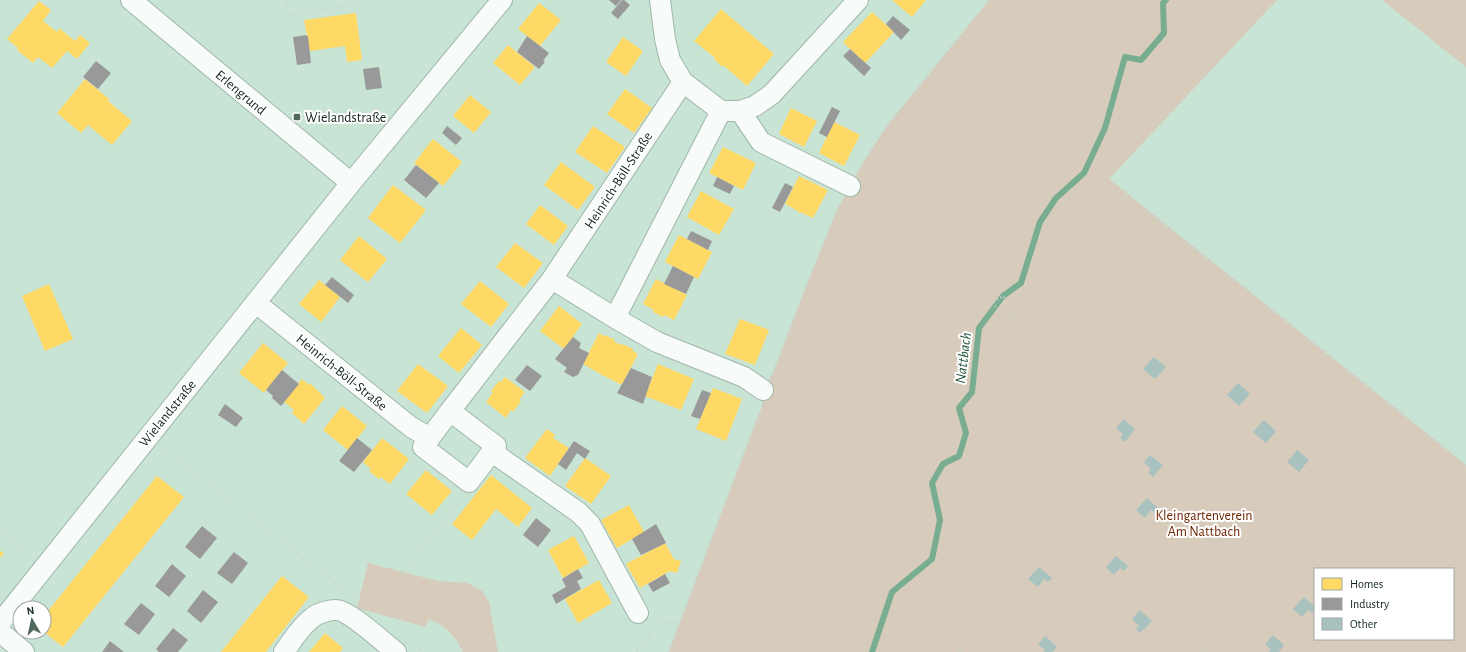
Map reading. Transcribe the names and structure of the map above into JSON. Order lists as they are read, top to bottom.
{
  "streets": {
    "street": ["Erlengrund", "Heinrich-Böll-Straße", "Wielandstraße"]
  },
  "crossings": [
    ["Erlengrund", "Wielandstraße"],
    ["Heinrich-Böll-Straße", "Wielandstraße"]
  ],
  "water": ["Nattbach"],
  "parks": ["Kleingartenverein Am Nattbach"],
  "places": {
    "transit": ["Wielandstraße"]
  },
  "legend": ["Homes", "Industry", "Other"],
  "north": "top"
}
